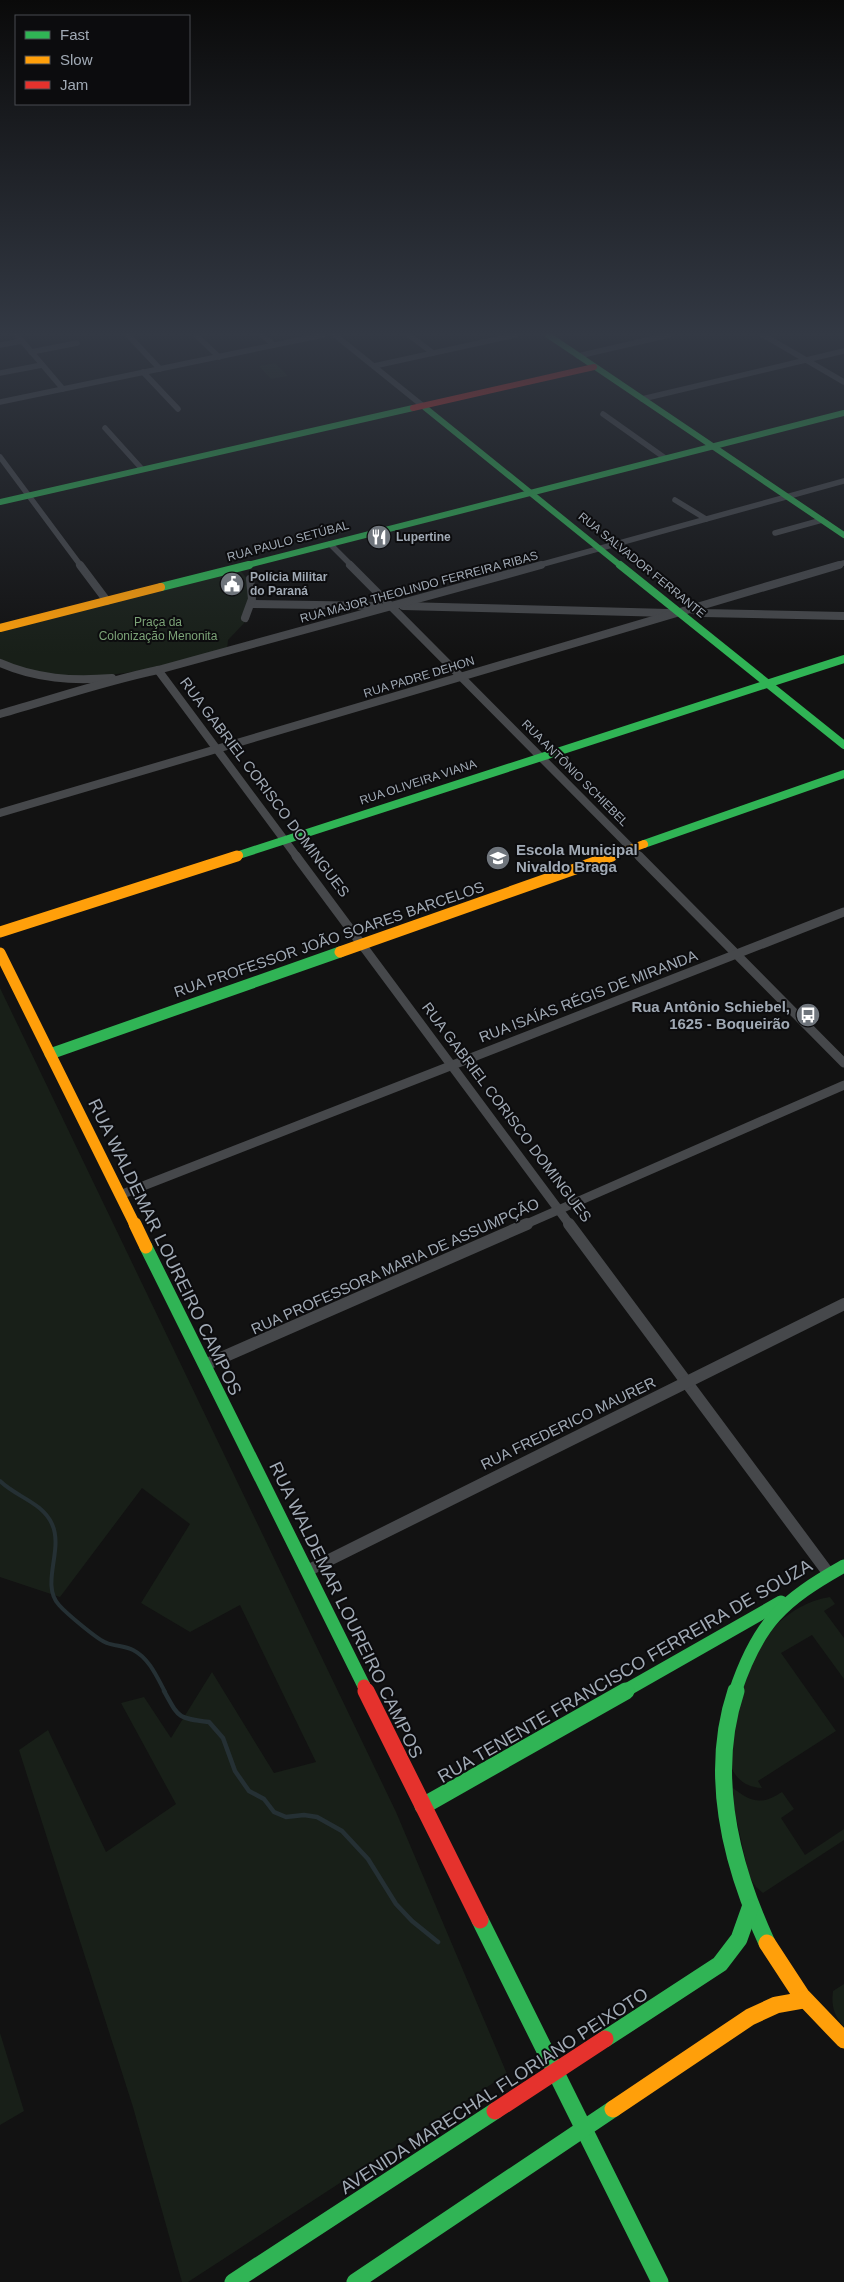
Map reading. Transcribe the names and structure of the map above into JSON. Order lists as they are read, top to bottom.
{
  "streets": {
    "main road": [
      "RUA PAULO SETÚBAL",
      "RUA SALVADOR FERRANTE",
      "RUA OLIVEIRA VIANA",
      "RUA PROFESSOR JOÃO SOARES BARCELOS",
      "RUA WALDEMAR LOUREIRO CAMPOS",
      "RUA TENENTE FRANCISCO FERREIRA DE SOUZA",
      "AVENIDA MARECHAL FLORIANO PEIXOTO"
    ],
    "street": [
      "RUA MAJOR THEOLINDO FERREIRA RIBAS",
      "RUA PADRE DEHON",
      "RUA ANTÔNIO SCHIEBEL",
      "RUA GABRIEL CORISCO DOMINGUES",
      "RUA ISAÍAS RÉGIS DE MIRANDA",
      "RUA PROFESSORA MARIA DE ASSUMPÇÃO",
      "RUA FREDERICO MAURER"
    ]
  },
  "crossings": [
    ["RUA PAULO SETÚBAL", "RUA SALVADOR FERRANTE"],
    ["RUA PAULO SETÚBAL", "RUA ANTÔNIO SCHIEBEL"],
    ["RUA SALVADOR FERRANTE", "RUA MAJOR THEOLINDO FERREIRA RIBAS"],
    ["RUA SALVADOR FERRANTE", "RUA PADRE DEHON"],
    ["RUA SALVADOR FERRANTE", "RUA OLIVEIRA VIANA"],
    ["RUA MAJOR THEOLINDO FERREIRA RIBAS", "RUA ANTÔNIO SCHIEBEL"],
    ["RUA MAJOR THEOLINDO FERREIRA RIBAS", "RUA GABRIEL CORISCO DOMINGUES"],
    ["RUA PADRE DEHON", "RUA ANTÔNIO SCHIEBEL"],
    ["RUA PADRE DEHON", "RUA GABRIEL CORISCO DOMINGUES"],
    ["RUA ANTÔNIO SCHIEBEL", "RUA OLIVEIRA VIANA"],
    ["RUA ANTÔNIO SCHIEBEL", "RUA PROFESSOR JOÃO SOARES BARCELOS"],
    ["RUA ANTÔNIO SCHIEBEL", "RUA ISAÍAS RÉGIS DE MIRANDA"],
    ["RUA OLIVEIRA VIANA", "RUA GABRIEL CORISCO DOMINGUES"],
    ["RUA GABRIEL CORISCO DOMINGUES", "RUA PROFESSOR JOÃO SOARES BARCELOS"],
    ["RUA GABRIEL CORISCO DOMINGUES", "RUA ISAÍAS RÉGIS DE MIRANDA"],
    ["RUA GABRIEL CORISCO DOMINGUES", "RUA PROFESSORA MARIA DE ASSUMPÇÃO"],
    ["RUA GABRIEL CORISCO DOMINGUES", "RUA FREDERICO MAURER"],
    ["RUA GABRIEL CORISCO DOMINGUES", "RUA TENENTE FRANCISCO FERREIRA DE SOUZA"],
    ["RUA PROFESSOR JOÃO SOARES BARCELOS", "RUA WALDEMAR LOUREIRO CAMPOS"],
    ["RUA ISAÍAS RÉGIS DE MIRANDA", "RUA WALDEMAR LOUREIRO CAMPOS"],
    ["RUA WALDEMAR LOUREIRO CAMPOS", "RUA PROFESSORA MARIA DE ASSUMPÇÃO"],
    ["RUA WALDEMAR LOUREIRO CAMPOS", "RUA FREDERICO MAURER"],
    ["RUA WALDEMAR LOUREIRO CAMPOS", "RUA TENENTE FRANCISCO FERREIRA DE SOUZA"],
    ["RUA WALDEMAR LOUREIRO CAMPOS", "AVENIDA MARECHAL FLORIANO PEIXOTO"]
  ],
  "parks": ["Praça da Colonização Menonita"],
  "places": {
    "restaurant": ["Lupertine"],
    "public building": ["Polícia Militar do Paraná"],
    "school or university": ["Escola Municipal Nivaldo Braga"],
    "bus stop": ["Rua Antônio Schiebel, 1625 - Boqueirão"]
  },
  "legend": ["Fast", "Slow", "Jam"]
}
